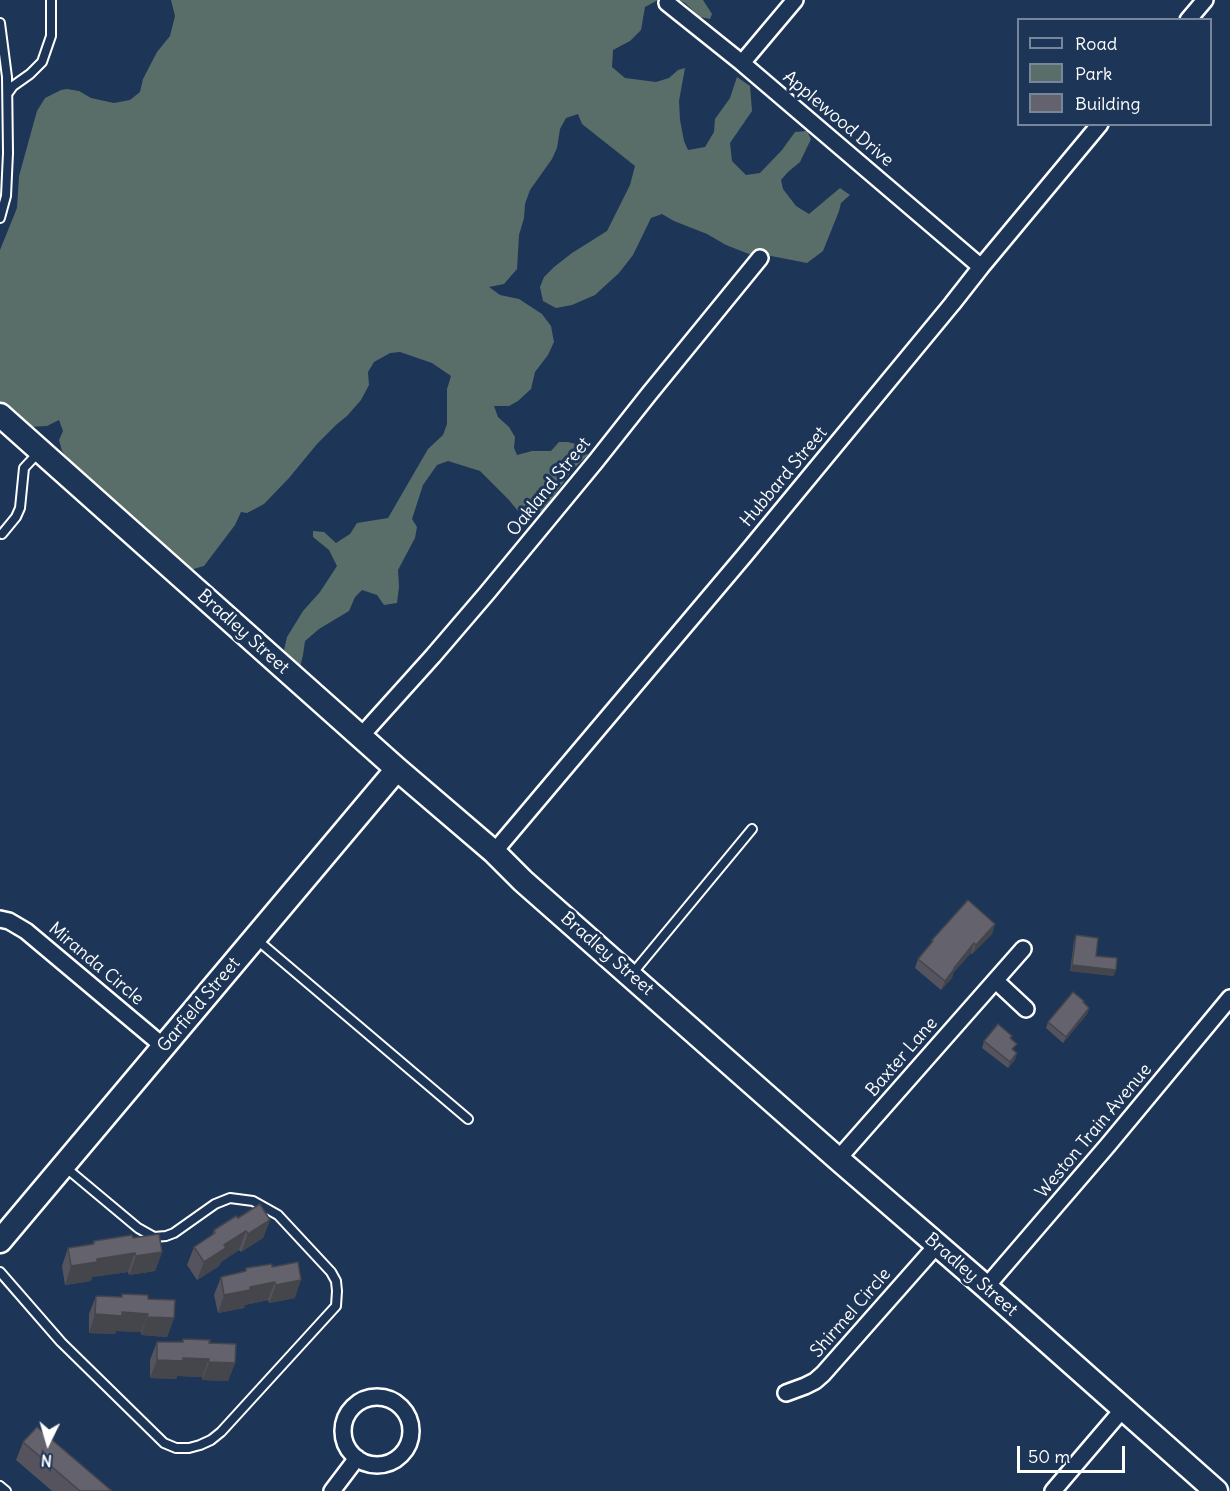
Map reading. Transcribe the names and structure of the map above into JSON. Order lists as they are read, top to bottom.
{
  "streets": {
    "main road": ["Bradley Street", "Garfield Street"],
    "street": [
      "Applewood Drive",
      "Hubbard Street",
      "Oakland Street",
      "Miranda Circle",
      "Baxter Lane",
      "Weston Train Avenue",
      "Shirmel Circle"
    ]
  },
  "crossings": [
    ["Applewood Drive", "Hubbard Street"],
    ["Hubbard Street", "Bradley Street"],
    ["Oakland Street", "Bradley Street"],
    ["Bradley Street", "Garfield Street"],
    ["Bradley Street", "Baxter Lane"],
    ["Bradley Street", "Weston Train Avenue"],
    ["Bradley Street", "Shirmel Circle"],
    ["Miranda Circle", "Garfield Street"]
  ],
  "legend": ["Road", "Park", "Building"],
  "scale_bar": "50 m",
  "north": "bottom"
}
